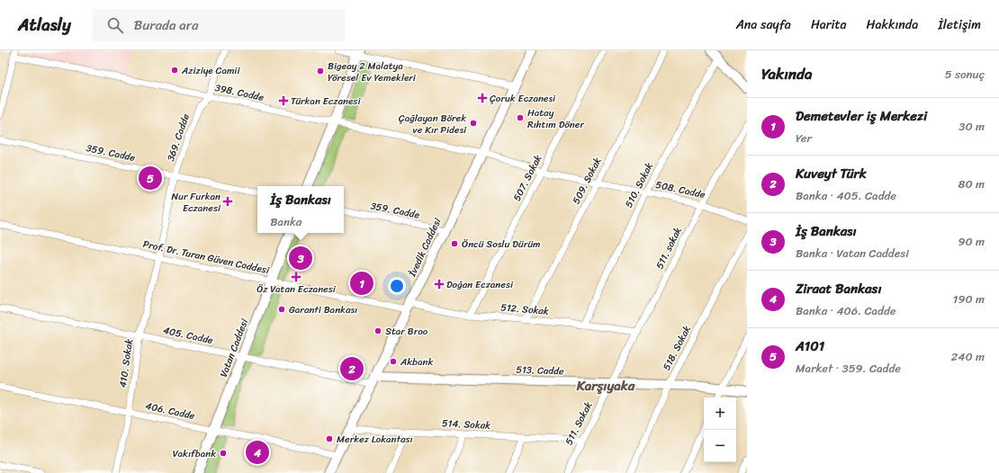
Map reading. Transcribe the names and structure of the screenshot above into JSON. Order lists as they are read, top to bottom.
{
  "streets": {
    "main road": ["İvedik Caddesi", "Vatan Caddesi", "513. Cadde"],
    "street": [
      "398. Cadde",
      "369. Cadde",
      "359. Cadde",
      "507. Sokak",
      "509. Sokak",
      "510. Sokak",
      "508. Cadde",
      "511. sokak",
      "Prof. Dr. Turan Güven Caddesi",
      "512. Sokak",
      "405. Cadde",
      "518. Sokak",
      "410. Sokak",
      "406. Cadde",
      "511. Sokak",
      "514. Sokak"
    ]
  },
  "crossings": [
    ["398. Cadde", "369. Cadde"],
    ["398. Cadde", "508. Cadde"],
    ["398. Cadde", "İvedik Caddesi"],
    ["369. Cadde", "359. Cadde"],
    ["369. Cadde", "Prof. Dr. Turan Güven Caddesi"],
    ["369. Cadde", "410. Sokak"],
    ["359. Cadde", "İvedik Caddesi"],
    ["507. Sokak", "508. Cadde"],
    ["507. Sokak", "512. Sokak"],
    ["509. Sokak", "508. Cadde"],
    ["509. Sokak", "512. Sokak"],
    ["510. Sokak", "508. Cadde"],
    ["510. Sokak", "512. Sokak"],
    ["508. Cadde", "İvedik Caddesi"],
    ["508. Cadde", "511. sokak"],
    ["İvedik Caddesi", "Prof. Dr. Turan Güven Caddesi"],
    ["İvedik Caddesi", "512. Sokak"],
    ["İvedik Caddesi", "405. Cadde"],
    ["İvedik Caddesi", "513. Cadde"],
    ["İvedik Caddesi", "406. Cadde"],
    ["İvedik Caddesi", "514. Sokak"],
    ["511. sokak", "512. Sokak"],
    ["511. sokak", "513. Cadde"],
    ["511. sokak", "511. Sokak"],
    ["Prof. Dr. Turan Güven Caddesi", "512. Sokak"],
    ["Prof. Dr. Turan Güven Caddesi", "Vatan Caddesi"],
    ["Prof. Dr. Turan Güven Caddesi", "410. Sokak"],
    ["405. Cadde", "Vatan Caddesi"],
    ["405. Cadde", "410. Sokak"],
    ["405. Cadde", "513. Cadde"],
    ["Vatan Caddesi", "406. Cadde"],
    ["518. Sokak", "513. Cadde"],
    ["410. Sokak", "406. Cadde"],
    ["513. Cadde", "511. Sokak"],
    ["511. Sokak", "514. Sokak"]
  ],
  "districts": ["Karşıyaka"],
  "places": {
    "other": [
      "Aziziye Camii",
      "Bigeay 2 Malatya Yöresel Ev Yemekleri",
      "Hatay Rıhtım Döner",
      "Çağlayan Börek ve Kır Pidesi",
      "Öncü Soslu Dürüm",
      "Garanti Bankası",
      "Star Broo",
      "Akbank",
      "Merkez Lokantası",
      "Vakıfbank"
    ],
    "health": [
      "Çoruk Eczanesi",
      "Türkan Eczanesi",
      "Nur Furkan Eczanesi",
      "Öz Vatan Eczanesi",
      "Doğan Eczanesi"
    ]
  },
  "page": {
    "header": "Atlasly",
    "search": "Burada ara",
    "nav": [
      "Ana sayfa",
      "Harita",
      "Hakkında",
      "İletişim"
    ],
    "heading": ["Yakında", "5 sonuç"],
    "list": [
      {
        "mark": "1",
        "name": "Demetevler iş Merkezi",
        "note": "Yer",
        "value": "30 m"
      },
      {
        "mark": "2",
        "name": "Kuveyt Türk",
        "note": "Banka · 405. Cadde",
        "value": "80 m"
      },
      {
        "mark": "3",
        "name": "İş Bankası",
        "note": "Banka · Vatan Caddesi",
        "value": "90 m"
      },
      {
        "mark": "4",
        "name": "Ziraat Bankası",
        "note": "Banka · 406. Cadde",
        "value": "190 m"
      },
      {
        "mark": "5",
        "name": "A101",
        "note": "Market · 359. Cadde",
        "value": "240 m"
      }
    ],
    "pins": [
      "5",
      "3",
      "1",
      "2",
      "4"
    ],
    "popup": ["İş Bankası", "Banka"],
    "map_buttons": ["+", "−"]
  }
}
